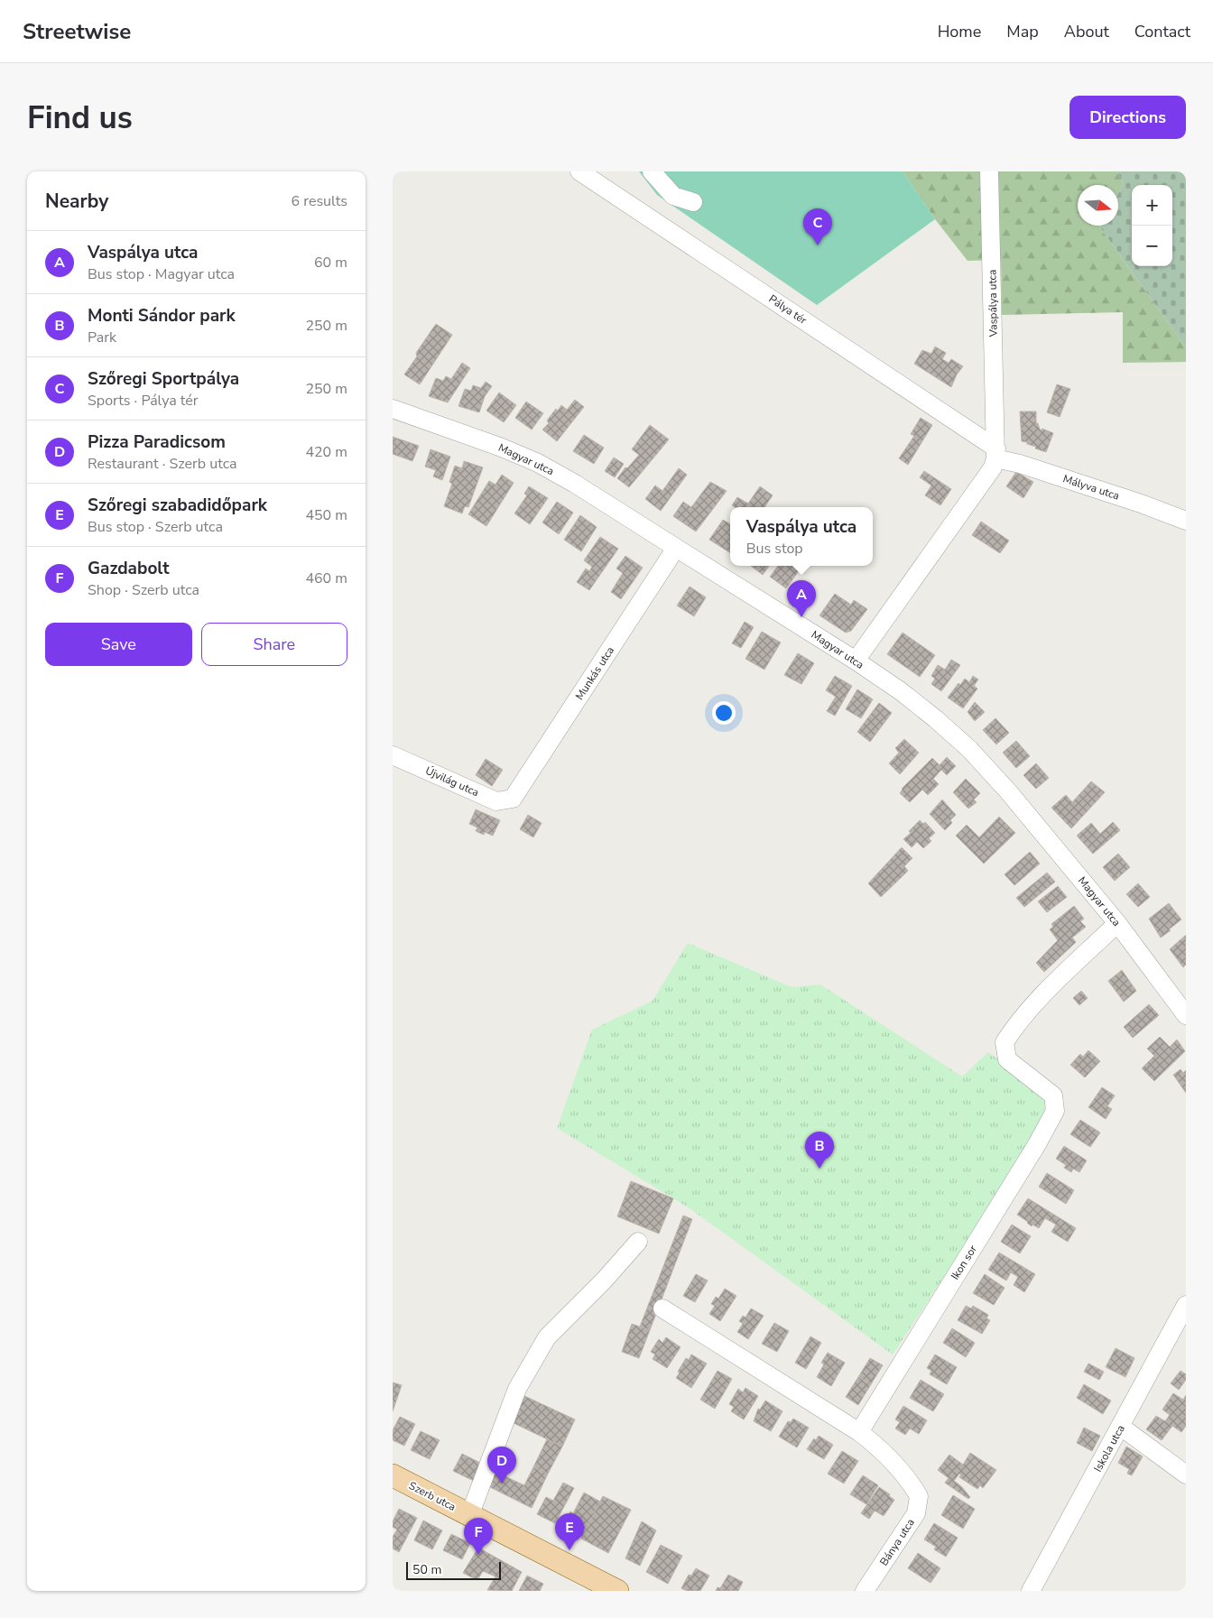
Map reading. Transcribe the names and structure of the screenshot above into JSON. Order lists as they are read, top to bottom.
{
  "streets": {
    "main road": ["Szerb utca"],
    "street": [
      "Vaspálya utca",
      "Pálya tér",
      "Magyar utca",
      "Mályva utca",
      "Munkás utca",
      "Újvilág utca",
      "Ikon sor",
      "Iskola utca",
      "Bánya utca"
    ]
  },
  "crossings": [
    ["Vaspálya utca", "Pálya tér"],
    ["Vaspálya utca", "Magyar utca"],
    ["Vaspálya utca", "Mályva utca"],
    ["Pálya tér", "Mályva utca"],
    ["Magyar utca", "Munkás utca"],
    ["Magyar utca", "Ikon sor"],
    ["Munkás utca", "Újvilág utca"],
    ["Ikon sor", "Bánya utca"]
  ],
  "scale_bar": "50 m",
  "north": "right",
  "page": {
    "header": "Streetwise",
    "nav": [
      "Home",
      "Map",
      "About",
      "Contact"
    ],
    "buttons": [
      "Directions",
      ["Save", "Share"]
    ],
    "title": "Find us",
    "heading": ["Nearby", "6 results"],
    "map_buttons": ["+", "−"],
    "pins": [
      "C",
      "A",
      "B",
      "D",
      "E",
      "F"
    ],
    "list": [
      {
        "mark": "A",
        "name": "Vaspálya utca",
        "note": "Bus stop · Magyar utca",
        "value": "60 m"
      },
      {
        "mark": "B",
        "name": "Monti Sándor park",
        "note": "Park",
        "value": "250 m"
      },
      {
        "mark": "C",
        "name": "Szőregi Sportpálya",
        "note": "Sports · Pálya tér",
        "value": "250 m"
      },
      {
        "mark": "D",
        "name": "Pizza Paradicsom",
        "note": "Restaurant · Szerb utca",
        "value": "420 m"
      },
      {
        "mark": "E",
        "name": "Szőregi szabadidőpark",
        "note": "Bus stop · Szerb utca",
        "value": "450 m"
      },
      {
        "mark": "F",
        "name": "Gazdabolt",
        "note": "Shop · Szerb utca",
        "value": "460 m"
      }
    ],
    "popup": ["Vaspálya utca", "Bus stop"],
    "scale": "50 m"
  }
}
